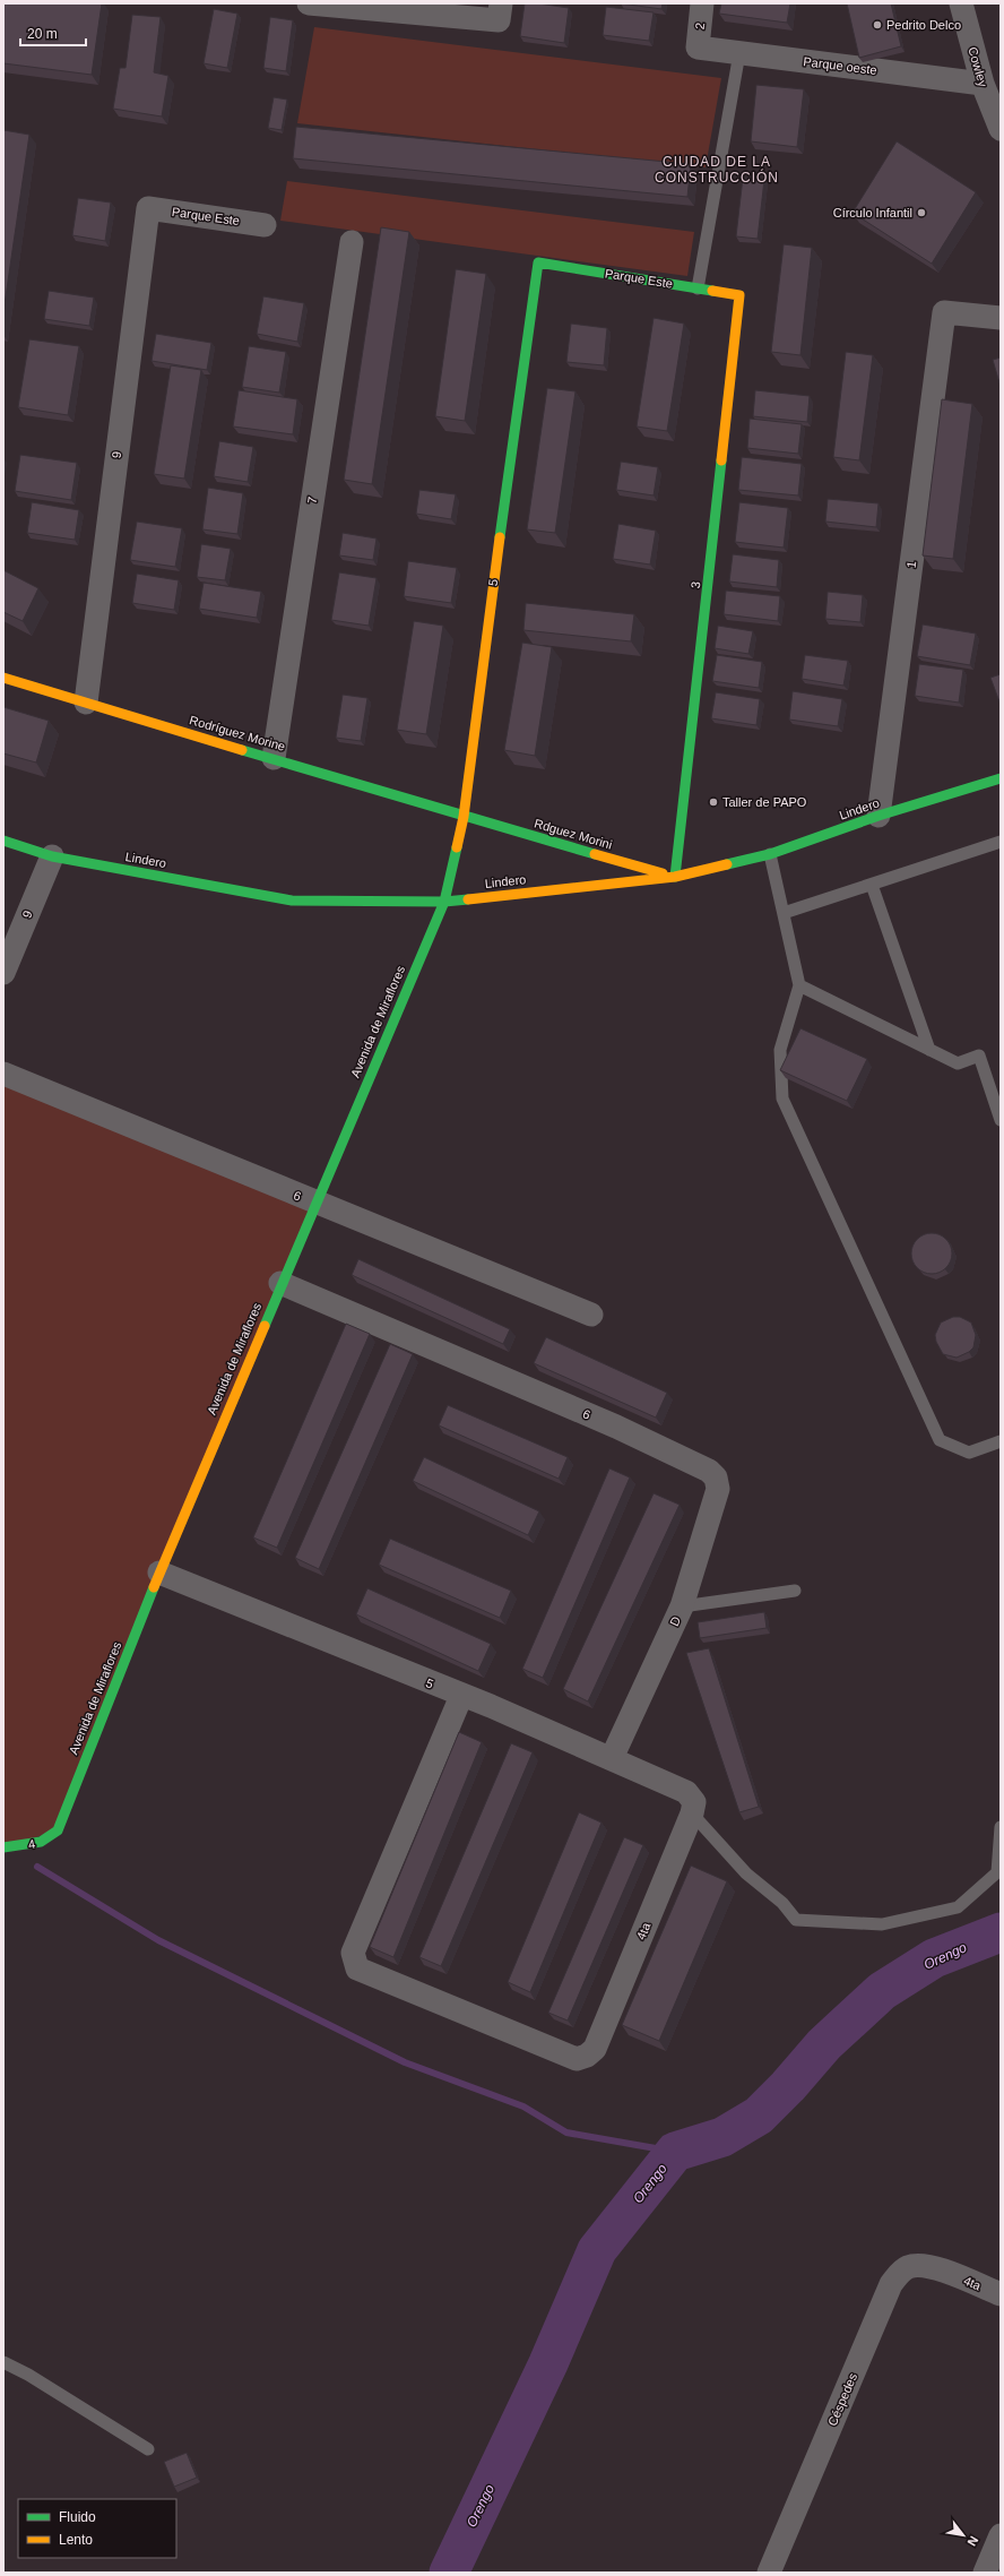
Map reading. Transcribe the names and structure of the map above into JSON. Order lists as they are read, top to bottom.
{
  "streets": {
    "street": [
      "2",
      "Parque oeste",
      "Cowley",
      "Parque Este",
      "9",
      "7",
      "1",
      "5",
      "3",
      "Rodríguez Morine",
      "Lindero",
      "Rdguez Morini",
      "Avenida de Miraflores",
      "6",
      "D",
      "4",
      "4ta",
      "Céspedes"
    ]
  },
  "crossings": [
    ["2", "Parque oeste"],
    ["Parque oeste", "Cowley"],
    ["Parque Este", "9"],
    ["Parque Este", "5"],
    ["Parque Este", "3"],
    ["9", "Rodríguez Morine"],
    ["9", "Lindero"],
    ["7", "Rodríguez Morine"],
    ["1", "Lindero"],
    ["5", "Rodríguez Morine"],
    ["5", "Lindero"],
    ["5", "Rdguez Morini"],
    ["5", "Avenida de Miraflores"],
    ["5", "D"],
    ["5", "4ta"],
    ["3", "Lindero"],
    ["3", "Rdguez Morini"],
    ["Rodríguez Morine", "Rdguez Morini"],
    ["Lindero", "Rdguez Morini"],
    ["Lindero", "Avenida de Miraflores"],
    ["Avenida de Miraflores", "6"],
    ["Avenida de Miraflores", "4"],
    ["6", "D"],
    ["4ta", "Céspedes"]
  ],
  "districts": ["CIUDAD DE LA CONSTRUCCIÓN"],
  "water": ["Orengo"],
  "places": ["Pedrito Delco", "Círculo Infantil", "Taller de PAPO"],
  "legend": ["Fluido", "Lento"],
  "scale_bar": "20 m",
  "north": "bottom right"
}
